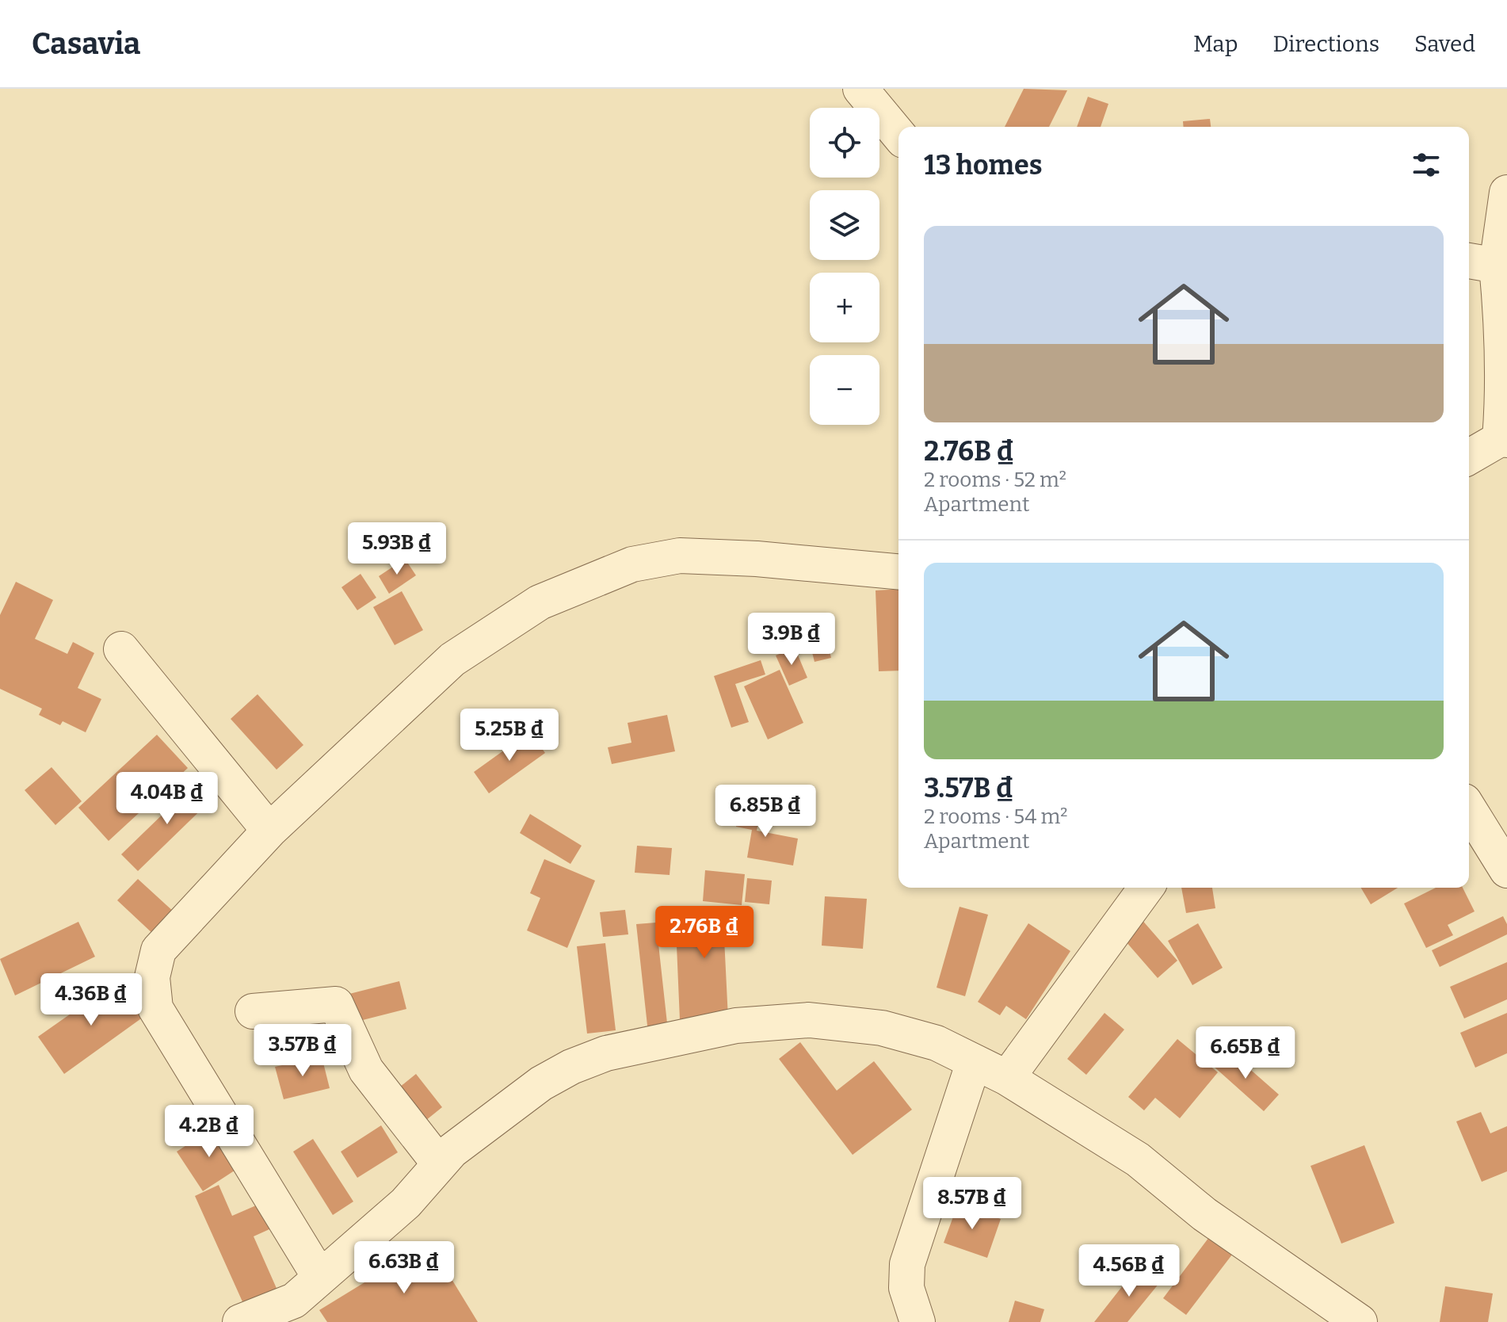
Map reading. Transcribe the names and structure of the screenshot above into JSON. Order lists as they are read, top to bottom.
{
  "page": {
    "header": "Casavia",
    "nav": ["Map", "Directions", "Saved"],
    "map_buttons": ["+", "−"],
    "heading": "13 homes",
    "list": [
      {
        "name": "2.76B ₫",
        "note": "2 rooms · 52 m² · Apartment"
      },
      {
        "name": "3.57B ₫",
        "note": "2 rooms · 54 m² · Apartment"
      }
    ],
    "price": [
      "5.93B ₫",
      "3.9B ₫",
      "5.25B ₫",
      "4.04B ₫",
      "6.85B ₫",
      "2.76B ₫",
      "4.36B ₫",
      "3.57B ₫",
      "6.65B ₫",
      "4.2B ₫",
      "8.57B ₫",
      "6.63B ₫",
      "4.56B ₫"
    ]
  }
}
